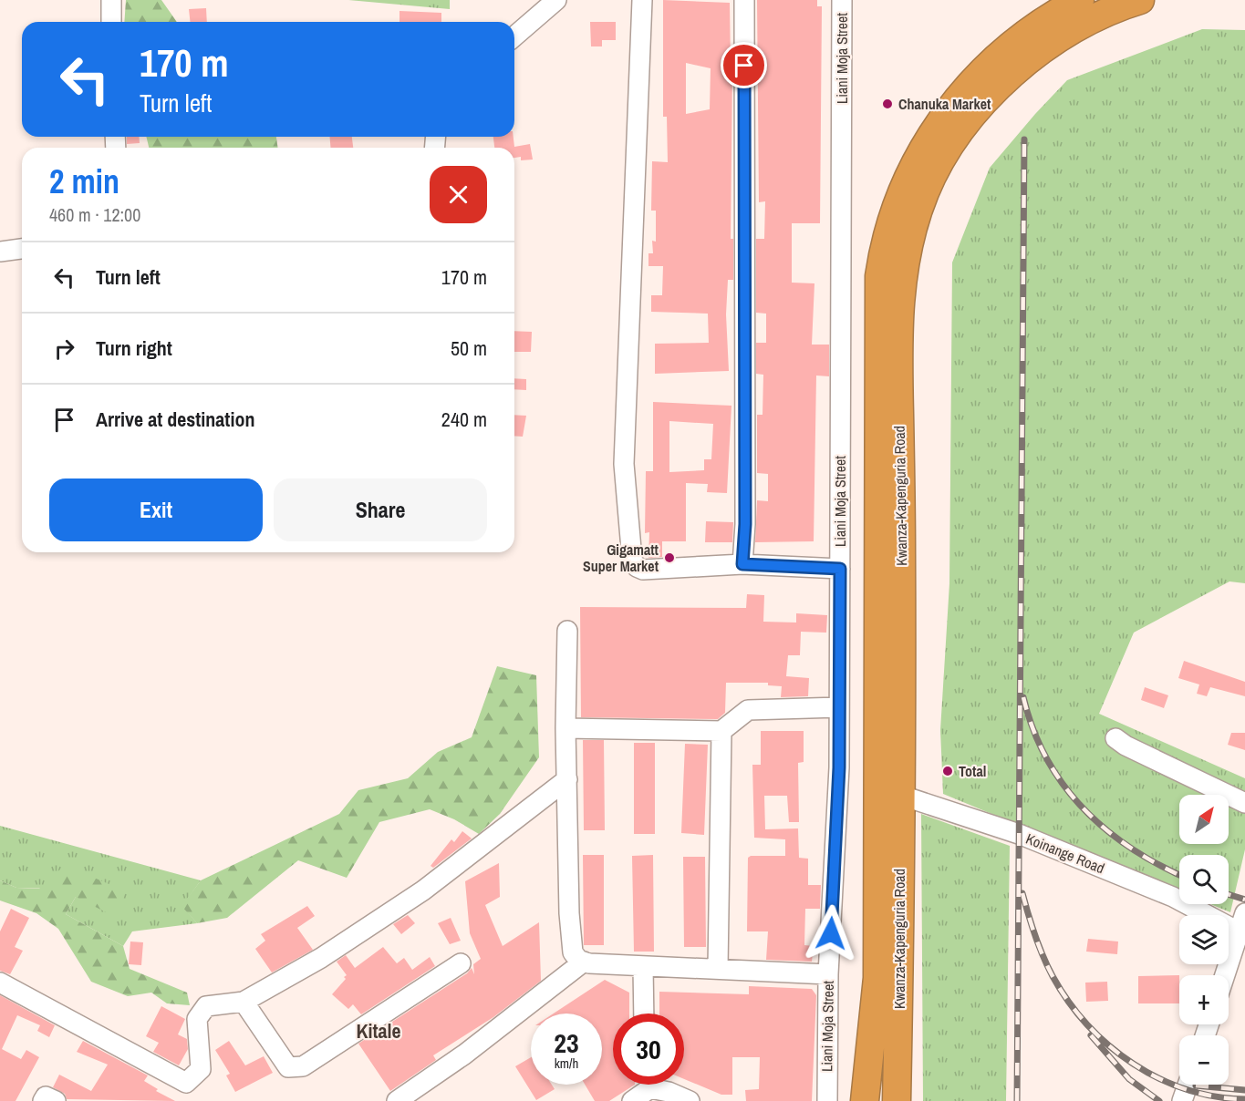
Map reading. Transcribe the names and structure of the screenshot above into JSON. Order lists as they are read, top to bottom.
{
  "streets": {
    "highway": ["Kwanza-Kapenguria Road"],
    "street": ["Liani Moja Street", "Koinange Road"]
  },
  "crossings": [
    ["Kwanza-Kapenguria Road", "Koinange Road"]
  ],
  "districts": ["Kitale"],
  "places": ["Chanuka Market", "Gigamatt Super Market", "Total"],
  "north": "top right",
  "page": {
    "turn": ["170 m", "Turn left"],
    "heading": ["2 min", "460 m · 12:00"],
    "list": [
      {
        "name": "Turn left",
        "value": "170 m"
      },
      {
        "name": "Turn right",
        "value": "50 m"
      },
      {
        "name": "Arrive at destination",
        "value": "240 m"
      }
    ],
    "buttons": ["Exit", "Share"],
    "map_buttons": ["+", "−"],
    "speed": "23 km/h",
    "limit": "30"
  }
}
